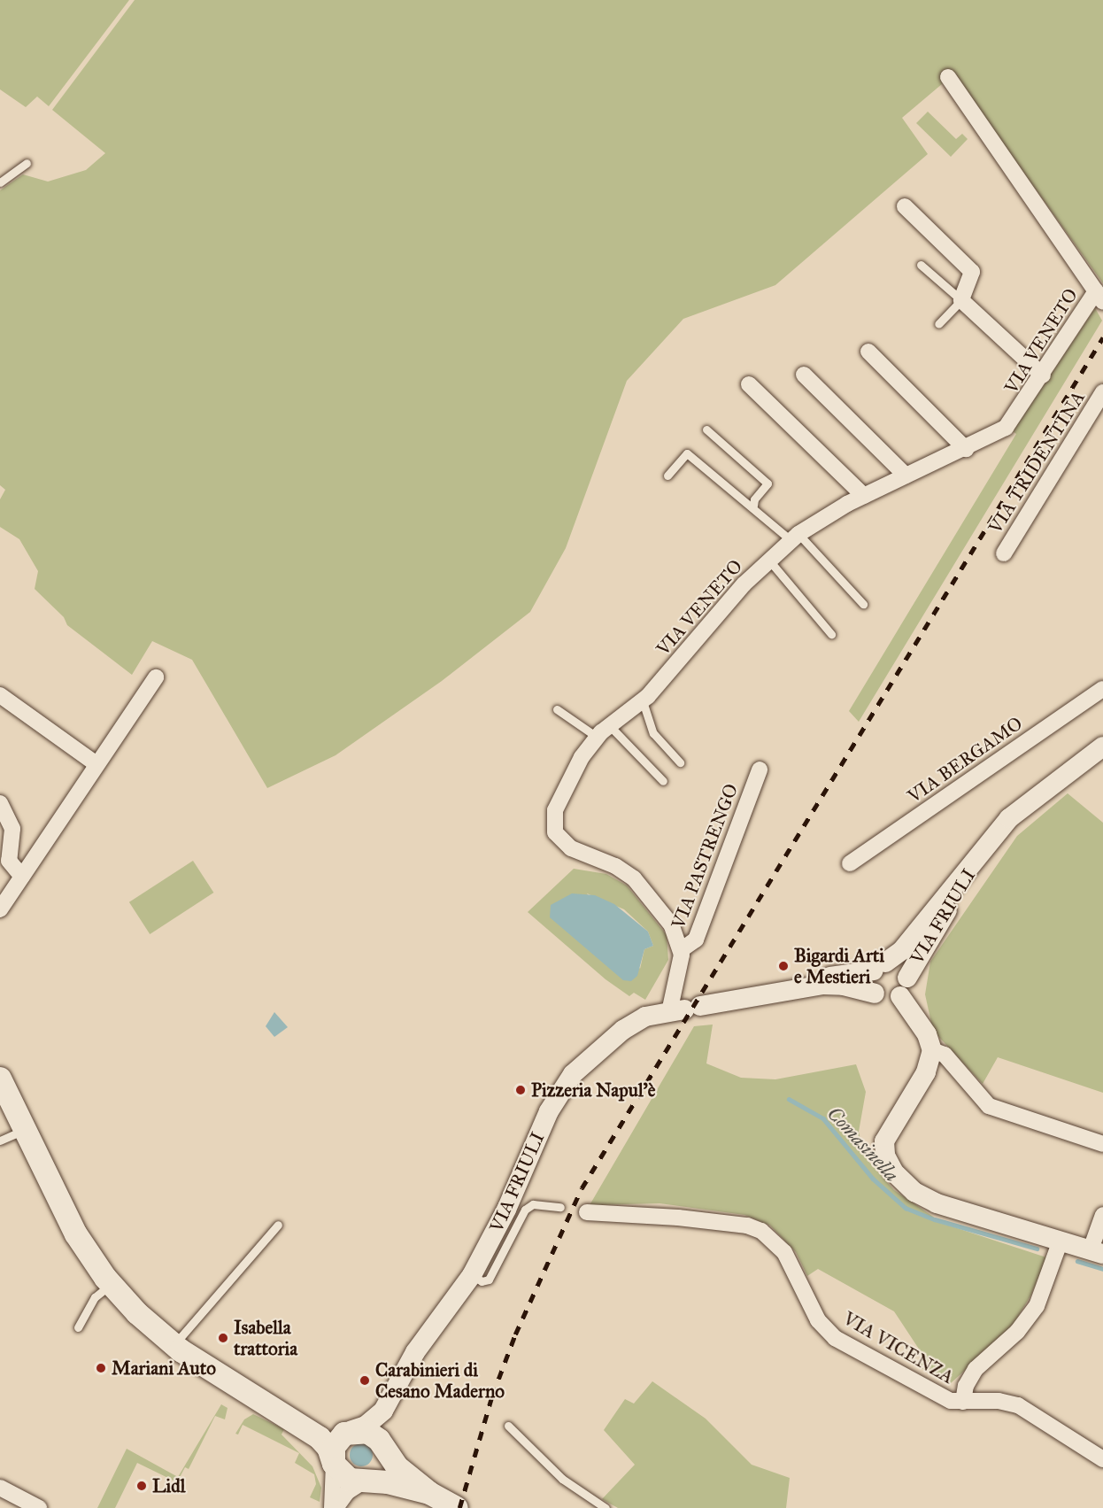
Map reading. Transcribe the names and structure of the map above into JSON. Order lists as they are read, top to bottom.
{
  "streets": {
    "street": [
      "VIA VENETO",
      "VIA TRIDENTINA",
      "VIA BERGAMO",
      "VIA PASTRENGO",
      "VIA FRIULI",
      "VIA VICENZA"
    ]
  },
  "crossings": [
    ["VIA VENETO", "VIA PASTRENGO"]
  ],
  "water": ["Comasinella"],
  "places": [
    "Bigardi Arti e Mestieri",
    "Pizzeria Napul'è",
    "Isabella trattoria",
    "Mariani Auto",
    "Carabinieri di Cesano Maderno",
    "Lidl"
  ]
}
